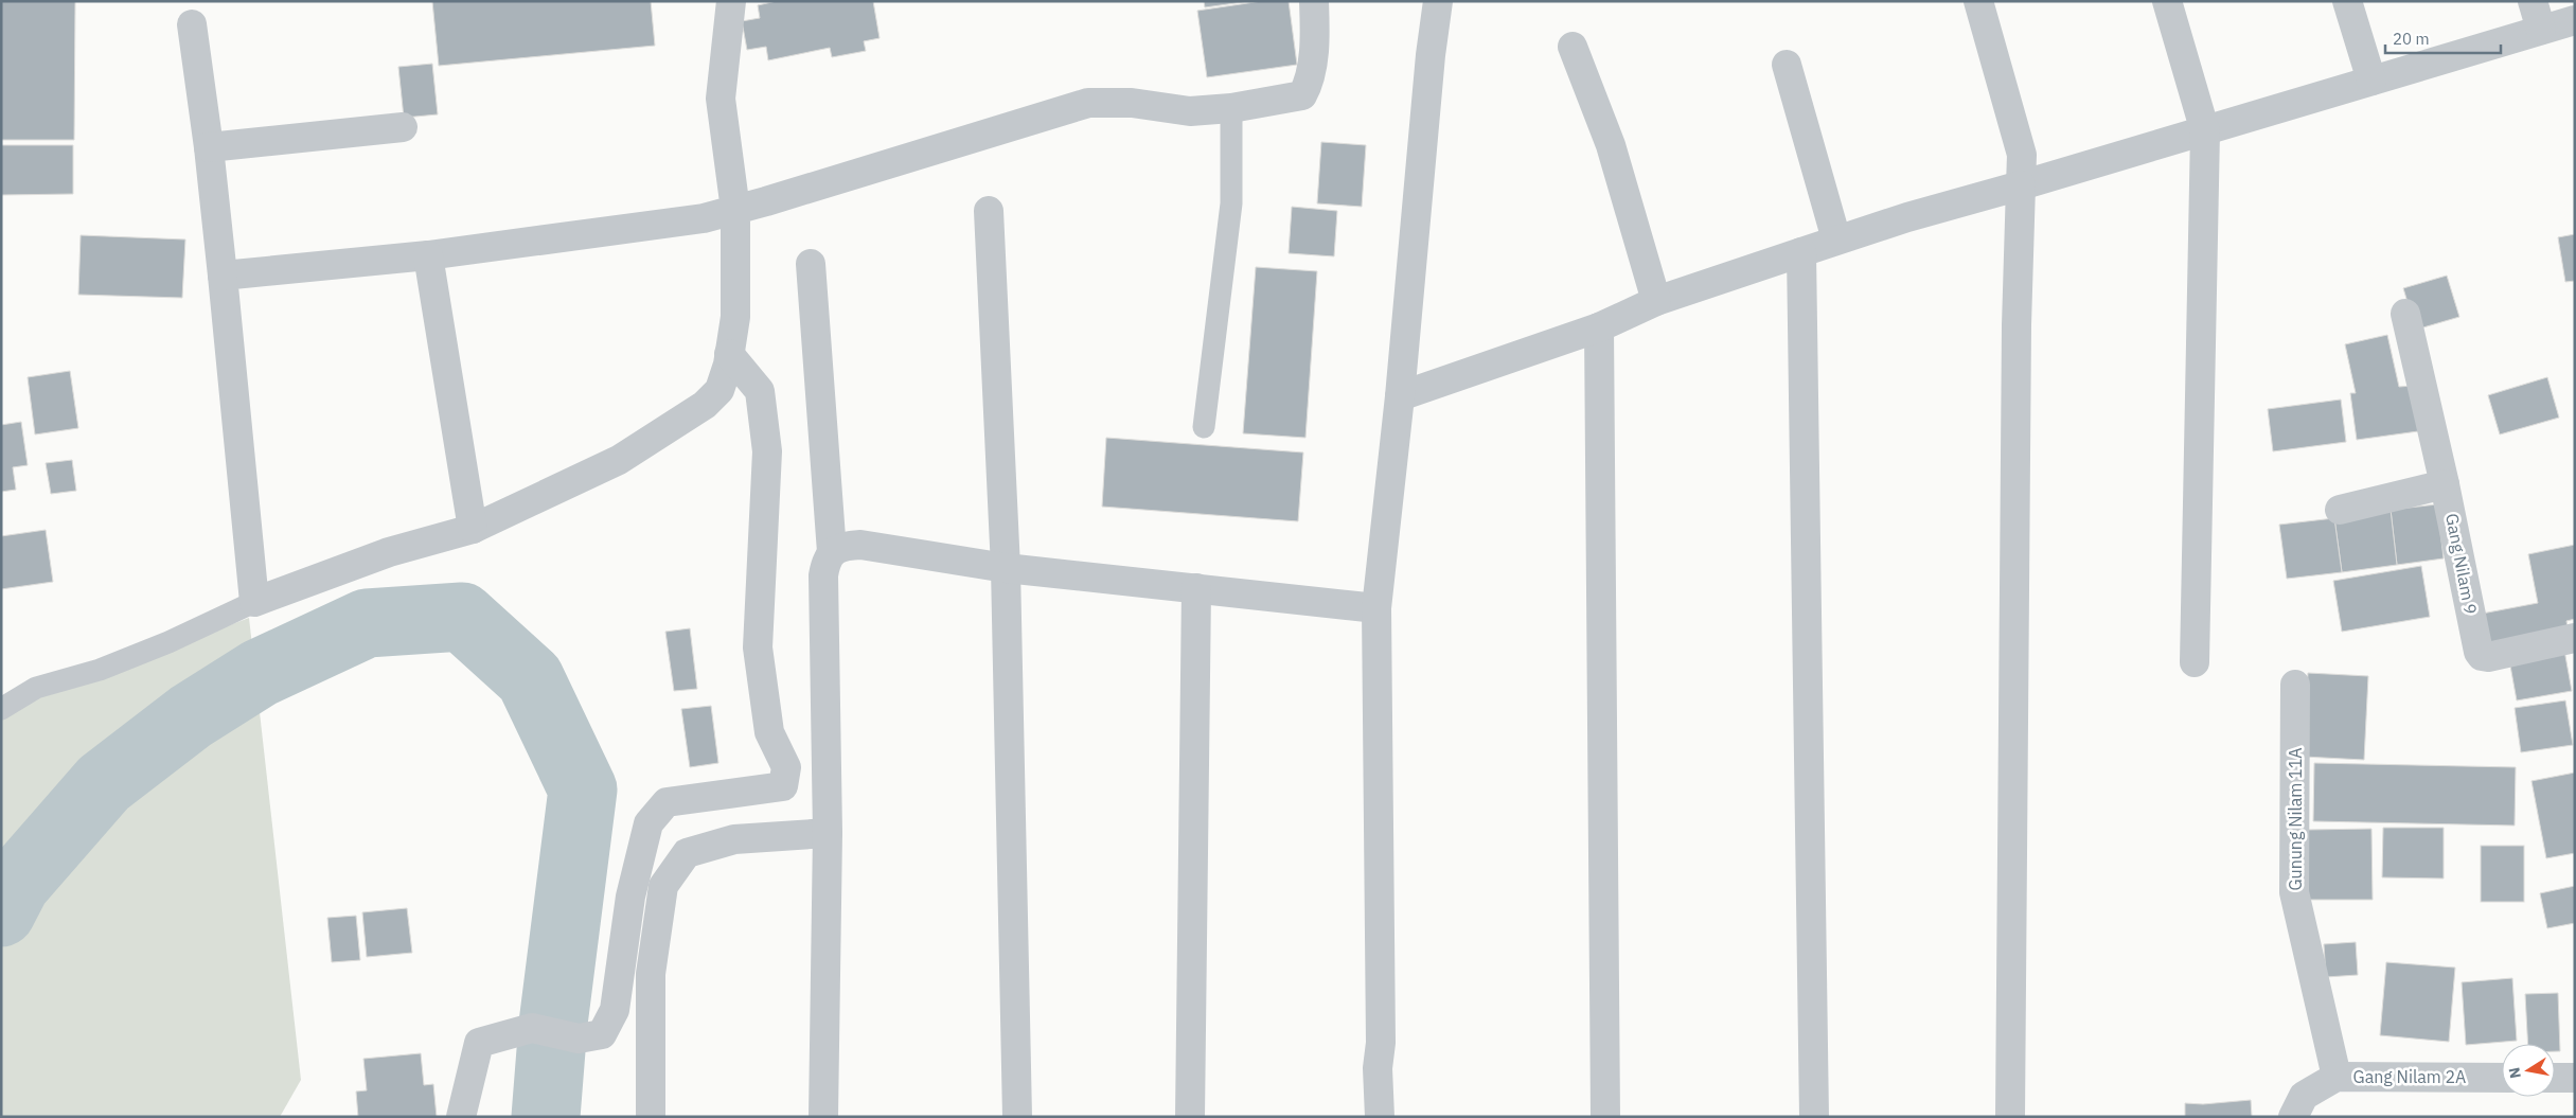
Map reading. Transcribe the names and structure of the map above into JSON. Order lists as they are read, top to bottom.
{
  "streets": {
    "street": ["Gang Nilam 9", "Gunung Nilam 11A", "Gang Nilam 2A"]
  },
  "crossings": [
    ["Gunung Nilam 11A", "Gang Nilam 2A"]
  ],
  "scale_bar": "20 m",
  "north": "left"
}
